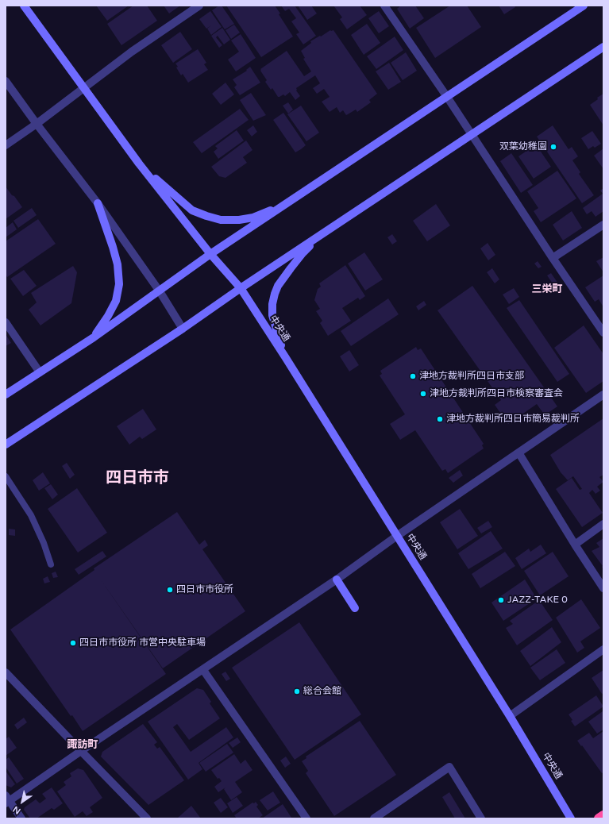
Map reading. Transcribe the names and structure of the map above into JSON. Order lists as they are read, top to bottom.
{
  "streets": {
    "street": ["中央通"]
  },
  "districts": ["三栄町", "四日市市", "諏訪町"],
  "places": [
    "双葉幼稚園",
    "津地方裁判所四日市支部",
    "津地方裁判所四日市検察審査会",
    "津地方裁判所四日市簡易裁判所",
    "四日市市役所",
    "JAZZ-TAKE 0",
    "四日市市役所 市営中央駐車場",
    "総合会館"
  ],
  "north": "bottom left"
}
